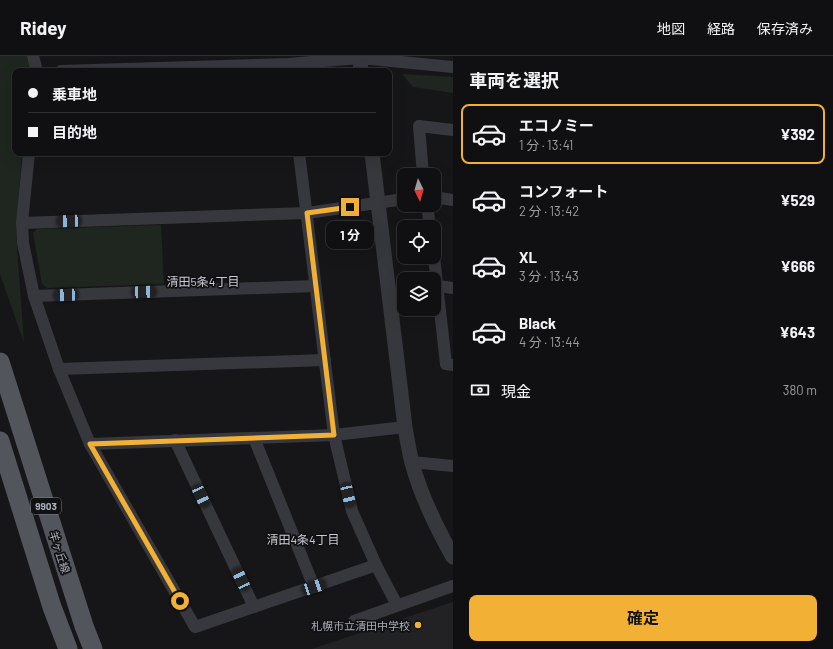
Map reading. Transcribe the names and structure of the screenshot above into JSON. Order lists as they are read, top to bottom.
{
  "streets": {
    "main road": ["9903", "羊ヶ丘線"]
  },
  "districts": ["清田5条4丁目", "清田4条4丁目"],
  "places": ["札幌市立清田中学校"],
  "north": "bottom",
  "page": {
    "header": "Ridey",
    "nav": ["地図", "経路", "保存済み"],
    "heading": "車両を選択",
    "banner": ["乗車地", "目的地"],
    "list": [
      {
        "name": "エコノミー",
        "note": "1 分 · 13:41",
        "value": "¥392"
      },
      {
        "name": "コンフォート",
        "note": "2 分 · 13:42",
        "value": "¥529"
      },
      {
        "name": "XL",
        "note": "3 分 · 13:43",
        "value": "¥666"
      },
      {
        "name": "Black",
        "note": "4 分 · 13:44",
        "value": "¥643"
      }
    ],
    "bubble": "1 分",
    "pay": ["現金", "380 m"],
    "buttons": "確定"
  }
}
